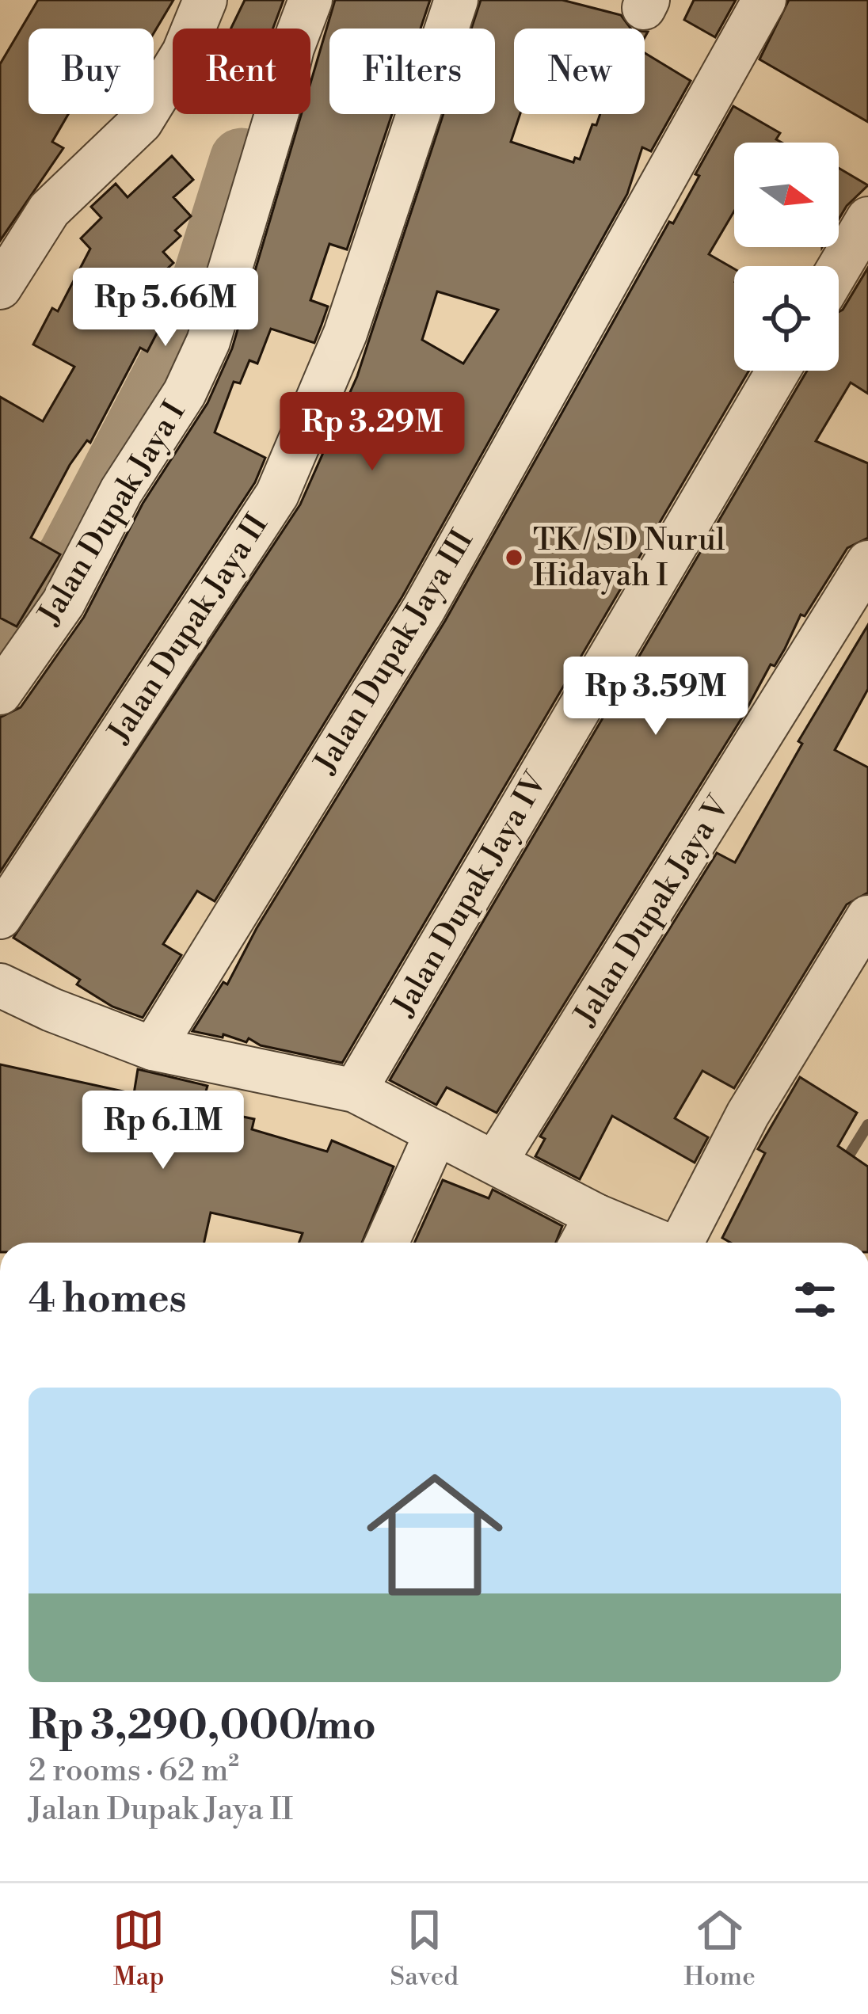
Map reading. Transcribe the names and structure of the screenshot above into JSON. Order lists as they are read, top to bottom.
{
  "streets": {
    "street": [
      "Jalan Dupak Jaya I",
      "Jalan Dupak Jaya II",
      "Jalan Dupak Jaya III",
      "Jalan Dupak Jaya IV",
      "Jalan Dupak Jaya V"
    ]
  },
  "places": ["TK / SD Nurul Hidayah I"],
  "north": "right",
  "page": {
    "chip": [
      "Buy",
      "Rent",
      "Filters",
      "New"
    ],
    "price": [
      "Rp 5.66M",
      "Rp 3.29M",
      "Rp 3.59M",
      "Rp 6.1M"
    ],
    "heading": "4 homes",
    "list": [
      {
        "name": "Rp 3,290,000/mo",
        "note": "2 rooms · 62 m² · Jalan Dupak Jaya II"
      }
    ],
    "tabs": ["Map", "Saved", "Home"]
  }
}
